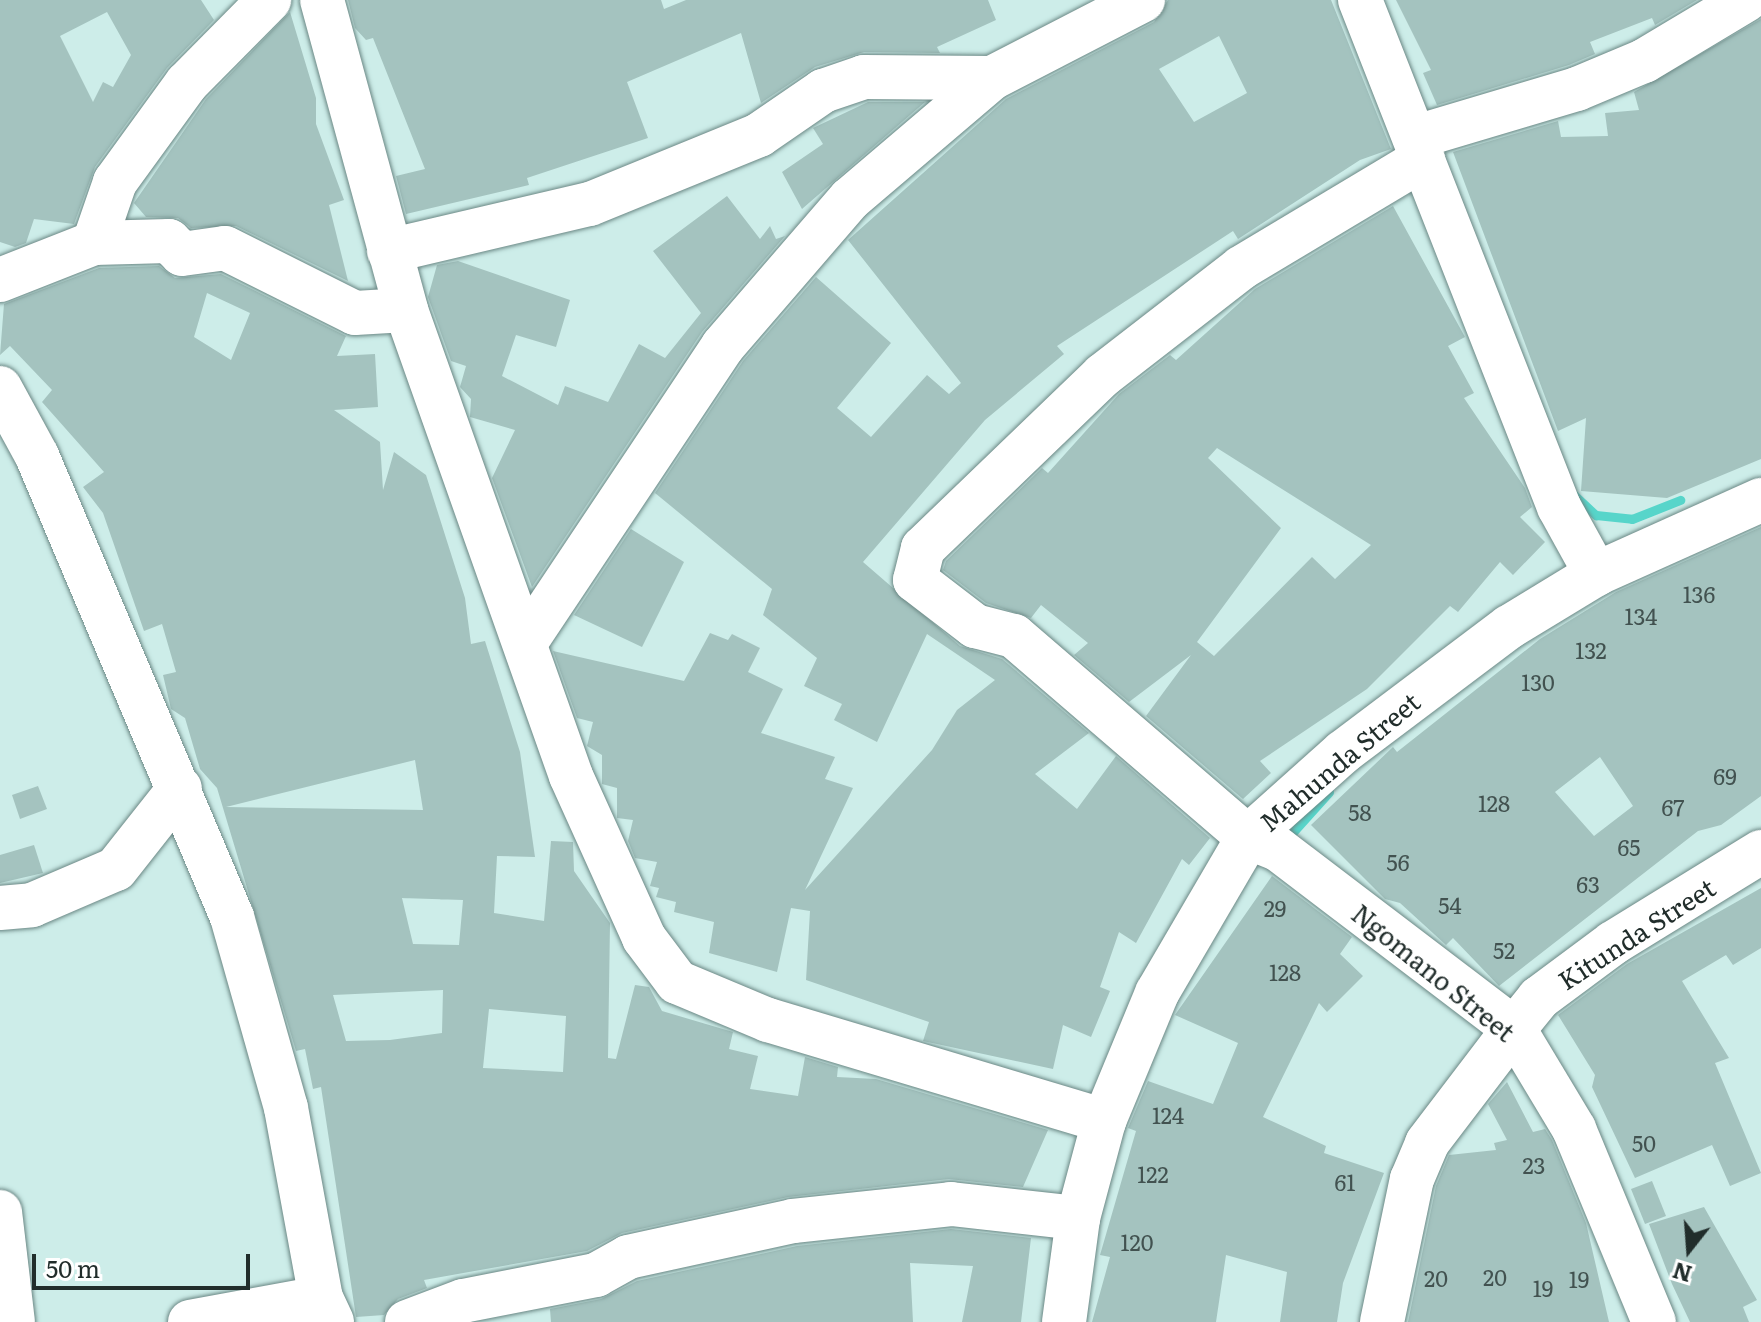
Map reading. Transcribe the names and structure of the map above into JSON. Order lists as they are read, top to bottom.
{
  "streets": {
    "street": ["Mahunda Street", "Kitunda Street", "Ngomano Street"]
  },
  "crossings": [
    ["Mahunda Street", "Ngomano Street"],
    ["Kitunda Street", "Ngomano Street"]
  ],
  "house_numbers": [
    "136",
    "134",
    "132",
    "130",
    "69",
    "128",
    "67",
    "58",
    "65",
    "56",
    "63",
    "54",
    "29",
    "52",
    "128",
    "124",
    "50",
    "23",
    "122",
    "61",
    "120",
    "20",
    "20",
    "19",
    "19"
  ],
  "scale_bar": "50 m",
  "north": "bottom"
}
